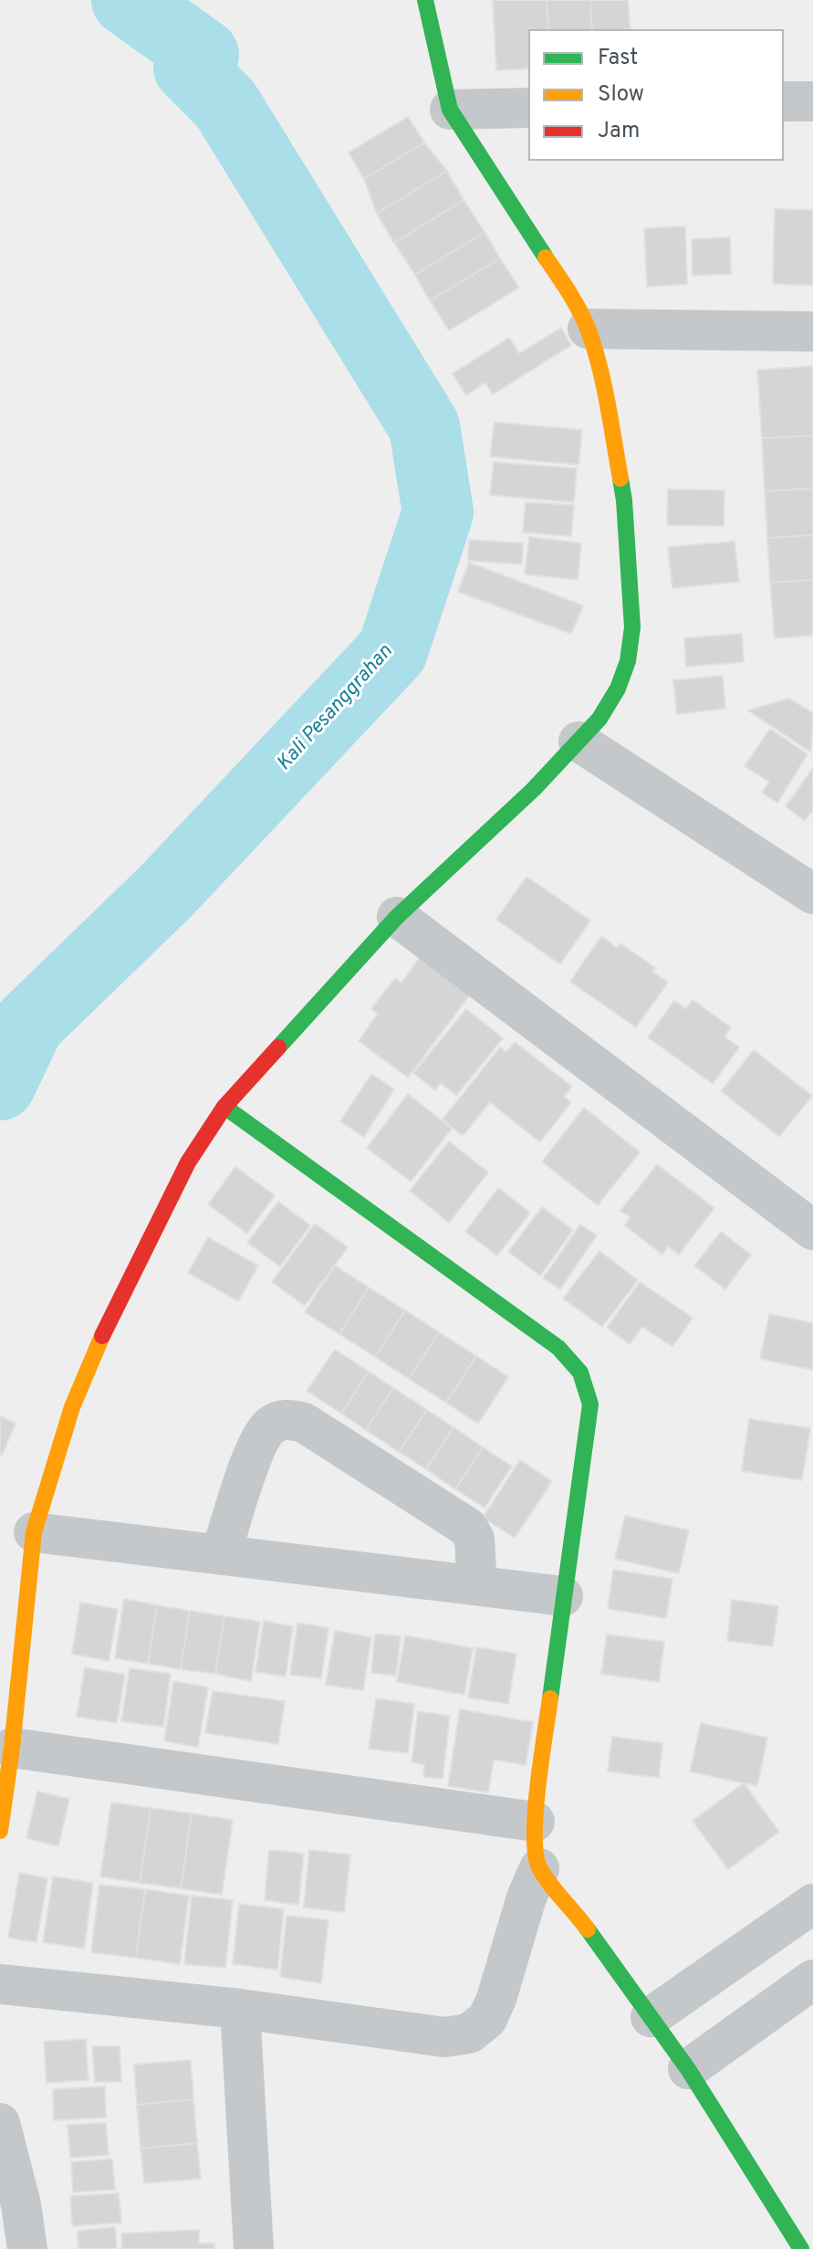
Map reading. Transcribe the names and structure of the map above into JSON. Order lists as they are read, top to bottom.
{
  "water": ["Kali Pesanggrahan"],
  "legend": ["Fast", "Slow", "Jam"]
}
